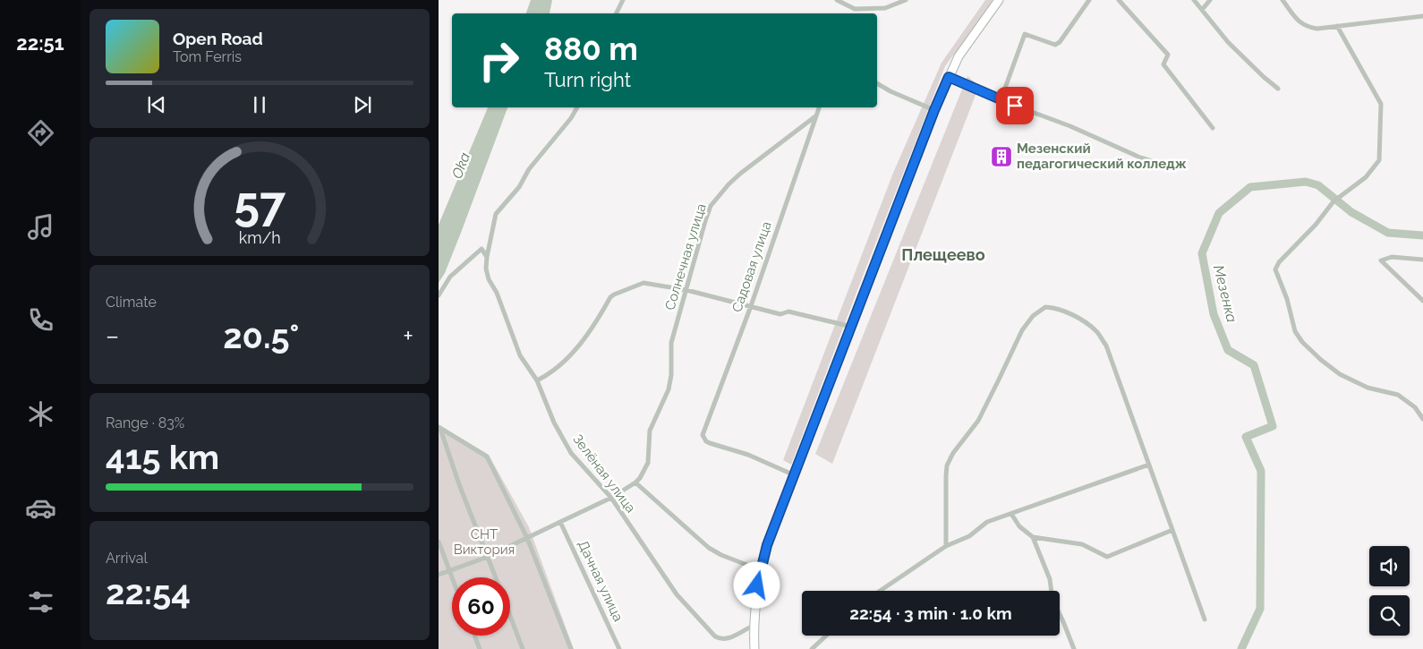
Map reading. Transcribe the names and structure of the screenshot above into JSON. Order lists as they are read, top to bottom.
{
  "streets": {
    "street": [
      "Солнечная улица",
      "Садовая улица",
      "Зелёная улица",
      "Дачная улица"
    ]
  },
  "crossings": [
    ["Солнечная улица", "Садовая улица"]
  ],
  "districts": ["Плещеево"],
  "water": ["Oka", "Мезенка"],
  "parks": ["СНТ Виктория"],
  "places": {
    "building": ["Мезенский педагогический колледж"]
  },
  "page": {
    "tabs": "22:51",
    "turn": ["880 m", "Turn right"],
    "song": ["Open Road", "Tom Ferris"],
    "tile": [
      "Climate",
      ["Range · 83%", "415 km"],
      ["Arrival", "22:54"]
    ],
    "heat": ["−", "20.5°", "+"],
    "limit": "60",
    "trip": "22:54 · 3 min · 1.0 km",
    "gauge": ["57", "km/h"]
  }
}
